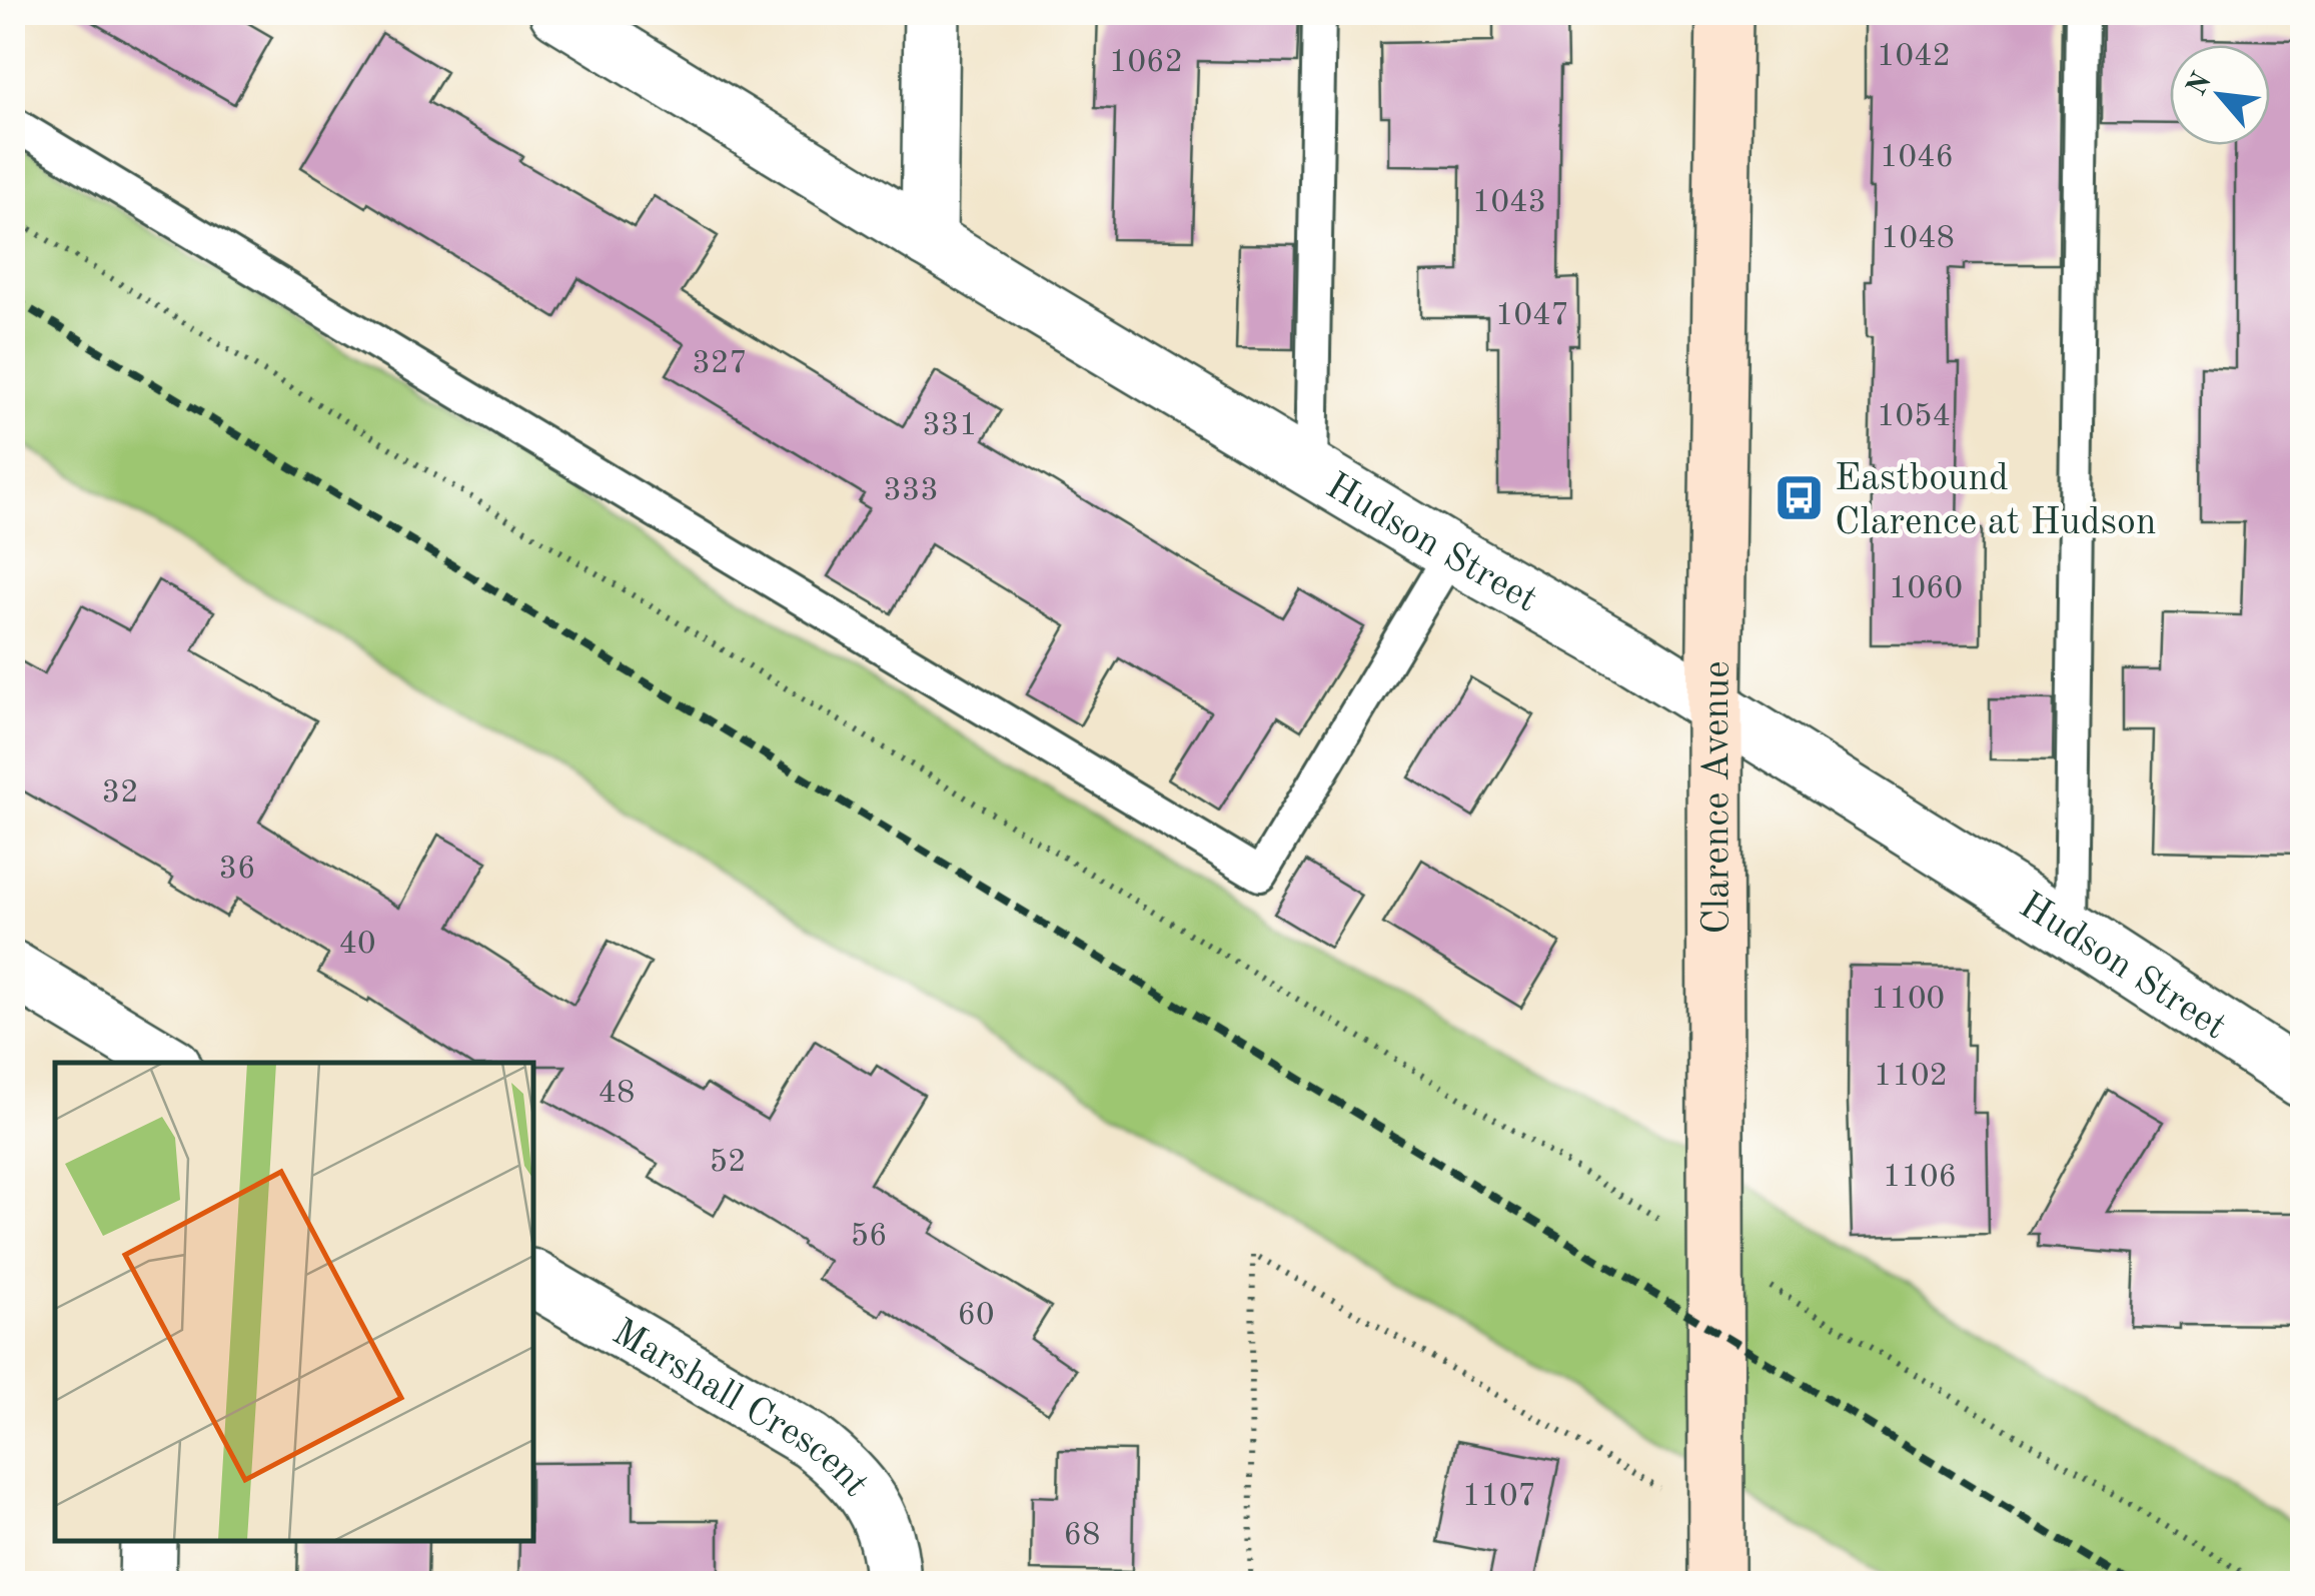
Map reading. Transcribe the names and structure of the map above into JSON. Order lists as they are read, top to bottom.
{
  "streets": {
    "street": ["Hudson Street", "Clarence Avenue", "Marshall Crescent"]
  },
  "crossings": [
    ["Hudson Street", "Clarence Avenue"]
  ],
  "places": {
    "bus stop": ["Eastbound Clarence at Hudson"]
  },
  "house_numbers": [
    "1042",
    "1062",
    "1046",
    "1043",
    "1048",
    "1047",
    "327",
    "1054",
    "331",
    "333",
    "1060",
    "32",
    "36",
    "40",
    "1100",
    "1102",
    "48",
    "52",
    "1106",
    "56",
    "60",
    "1107",
    "68"
  ],
  "north": "top left"
}
